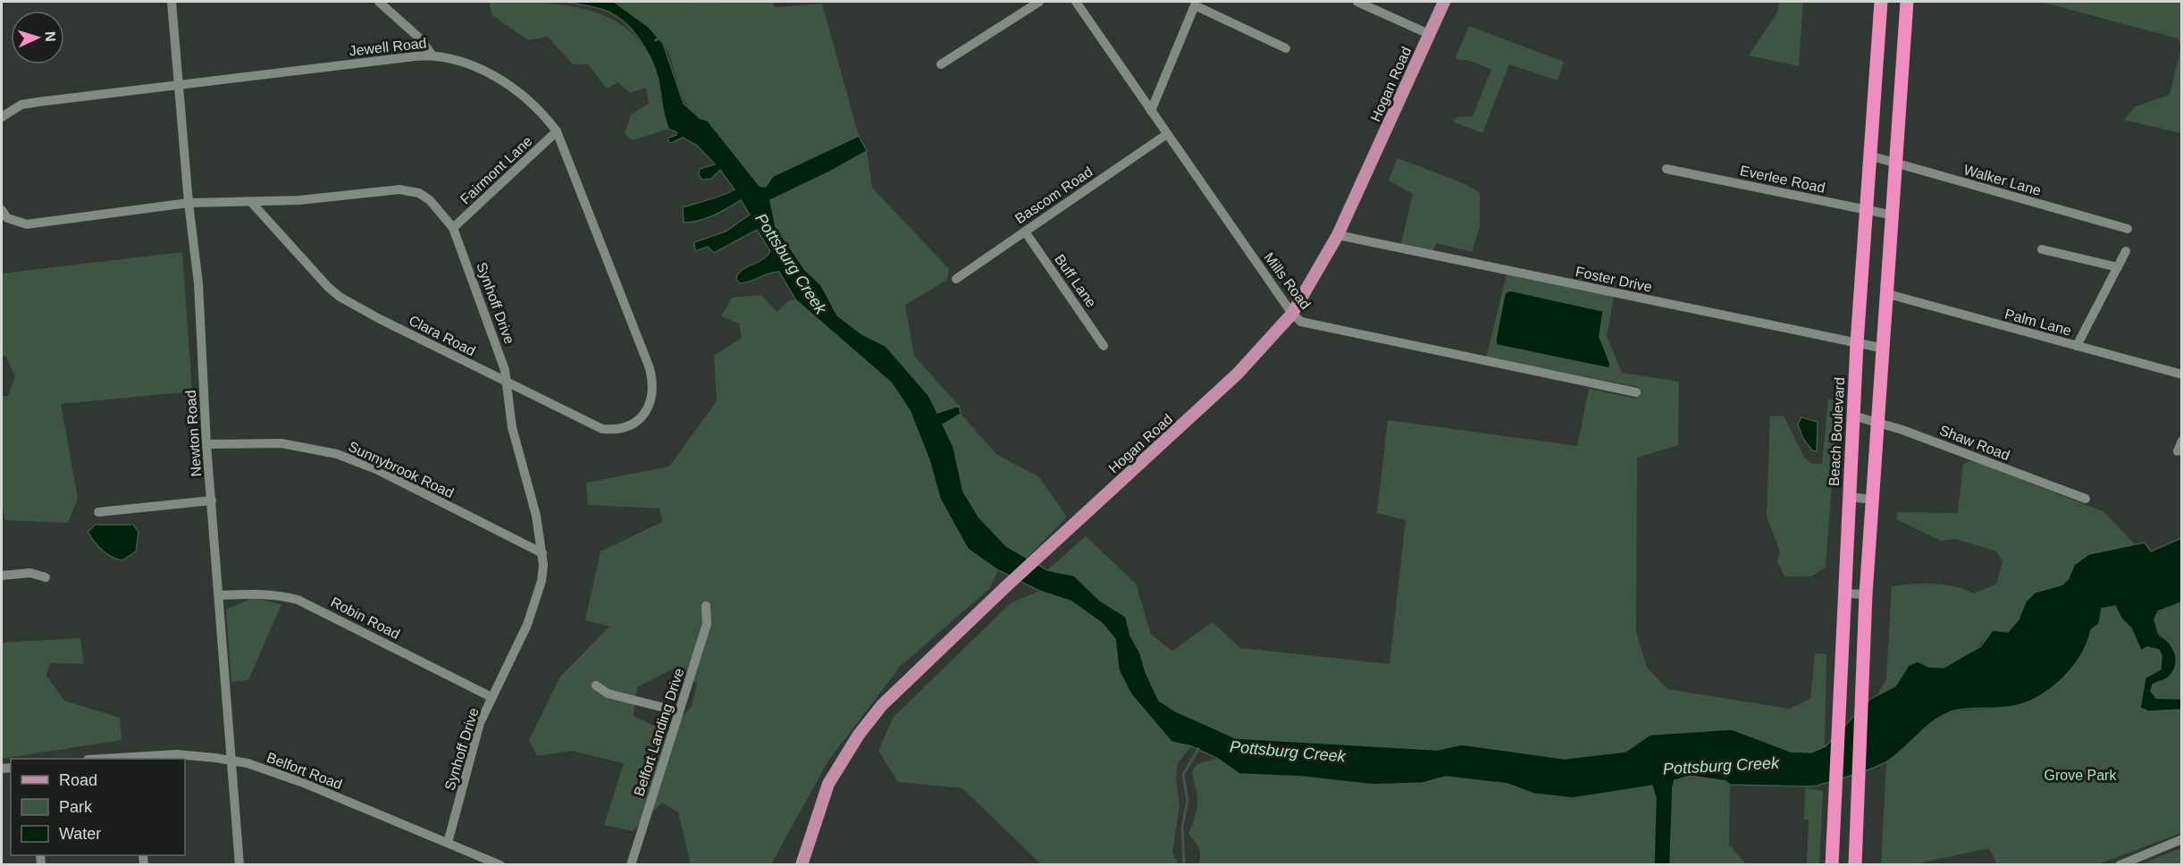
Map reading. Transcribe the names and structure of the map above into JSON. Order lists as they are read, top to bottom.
{
  "streets": {
    "highway": ["Beach Boulevard"],
    "main road": ["Hogan Road"],
    "street": [
      "Jewell Road",
      "Fairmont Lane",
      "Everlee Road",
      "Walker Lane",
      "Bascom Road",
      "Foster Drive",
      "Buff Lane",
      "Mills Road",
      "Synhoff Drive",
      "Palm Lane",
      "Clara Road",
      "Newton Road",
      "Shaw Road",
      "Sunnybrook Road",
      "Robin Road",
      "Belfort Landing Drive",
      "Belfort Road"
    ]
  },
  "crossings": [
    ["Jewell Road", "Fairmont Lane"],
    ["Jewell Road", "Clara Road"],
    ["Jewell Road", "Newton Road"],
    ["Hogan Road", "Foster Drive"],
    ["Hogan Road", "Mills Road"],
    ["Fairmont Lane", "Synhoff Drive"],
    ["Everlee Road", "Beach Boulevard"],
    ["Walker Lane", "Beach Boulevard"],
    ["Bascom Road", "Buff Lane"],
    ["Bascom Road", "Mills Road"],
    ["Foster Drive", "Beach Boulevard"],
    ["Synhoff Drive", "Clara Road"],
    ["Synhoff Drive", "Newton Road"],
    ["Synhoff Drive", "Sunnybrook Road"],
    ["Synhoff Drive", "Robin Road"],
    ["Synhoff Drive", "Belfort Road"],
    ["Beach Boulevard", "Shaw Road"],
    ["Newton Road", "Sunnybrook Road"],
    ["Newton Road", "Robin Road"],
    ["Newton Road", "Belfort Road"]
  ],
  "water": ["Pottsburg Creek"],
  "parks": ["Grove Park"],
  "legend": ["Road", "Park", "Water"],
  "north": "right"
}
